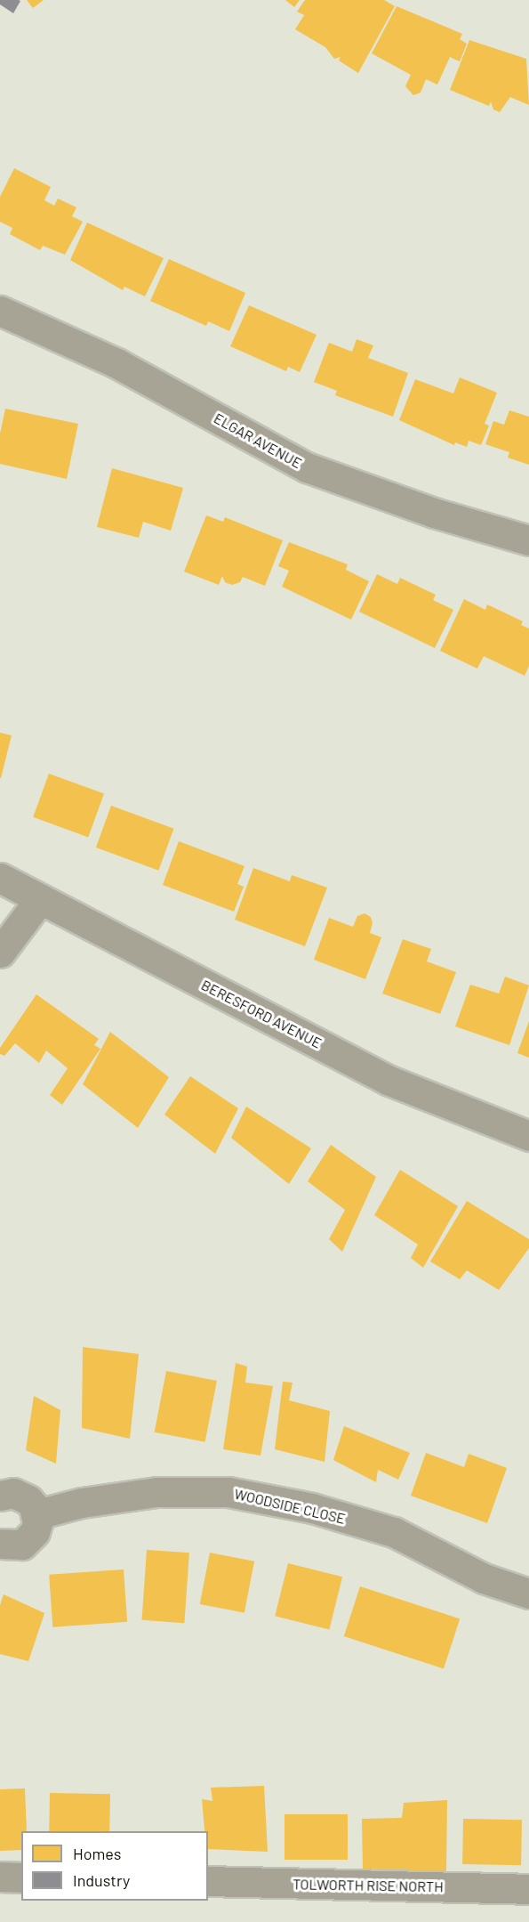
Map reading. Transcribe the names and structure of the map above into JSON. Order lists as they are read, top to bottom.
{
  "streets": {
    "street": [
      "ELGAR AVENUE",
      "BERESFORD AVENUE",
      "WOODSIDE CLOSE",
      "TOLWORTH RISE NORTH"
    ]
  },
  "legend": ["Homes", "Industry"]
}
